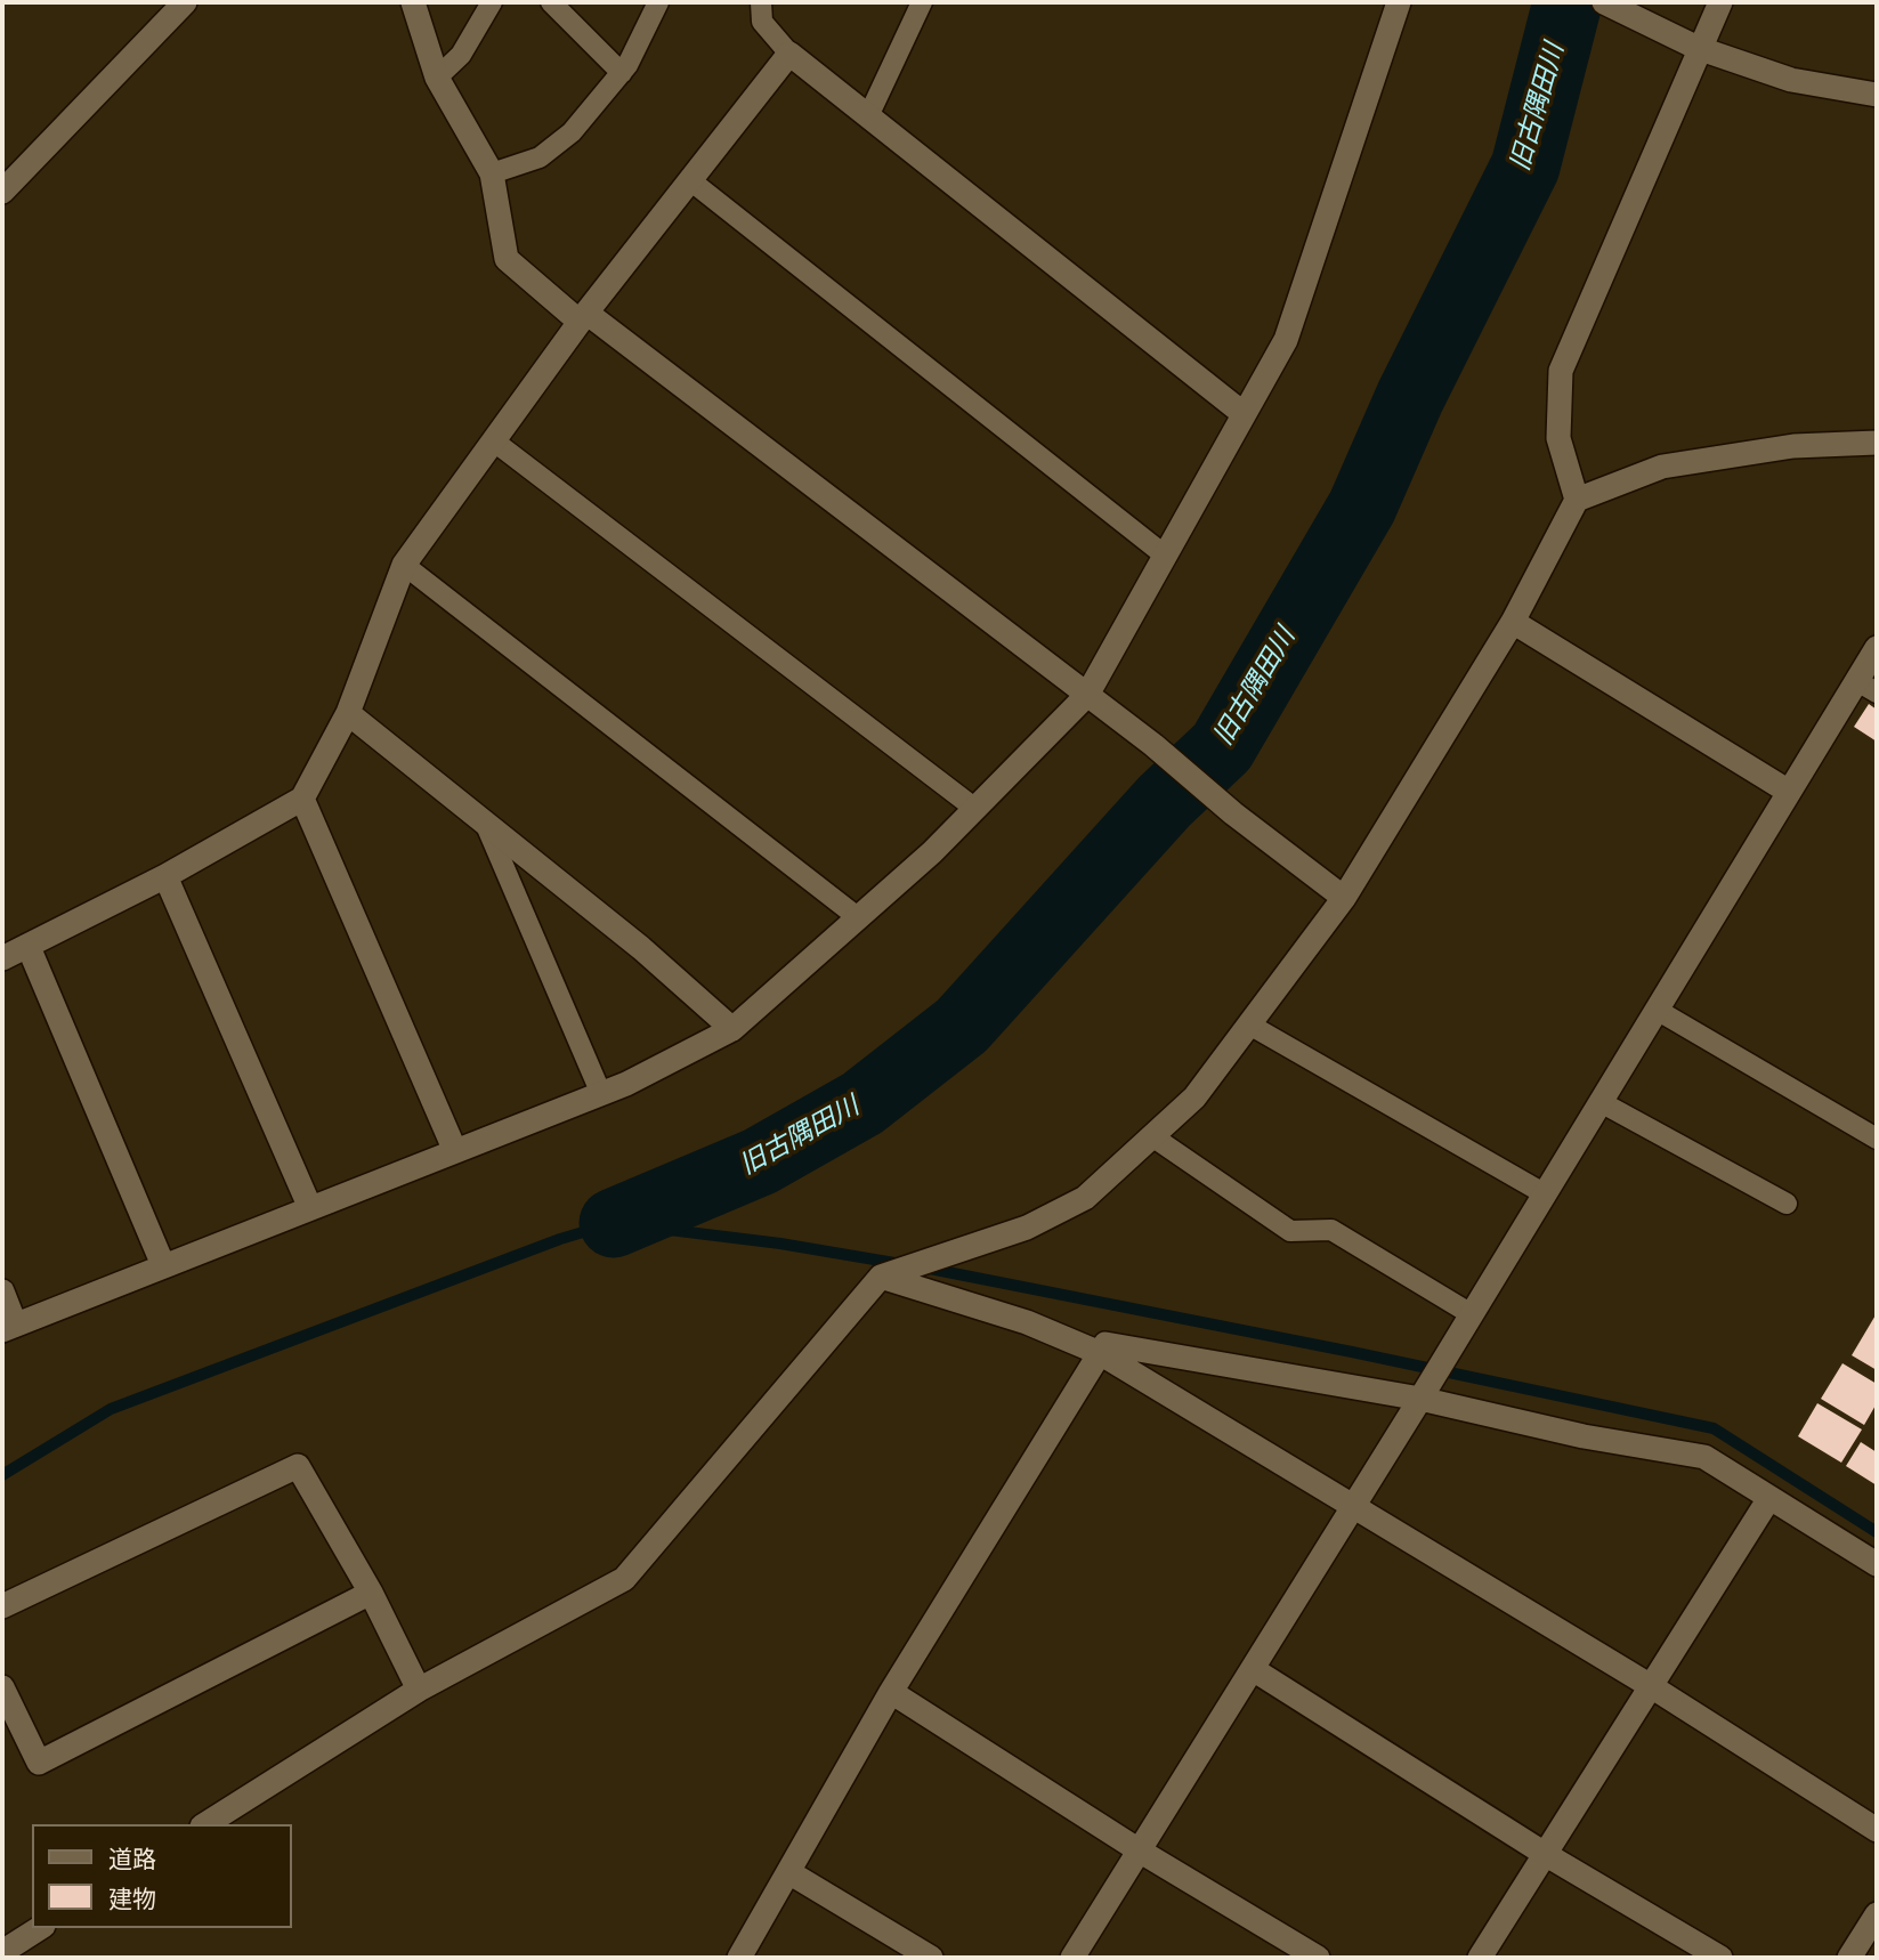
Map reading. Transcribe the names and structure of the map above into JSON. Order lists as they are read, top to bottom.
{
  "water": ["旧古隅田川"],
  "legend": ["道路", "建物"]
}
